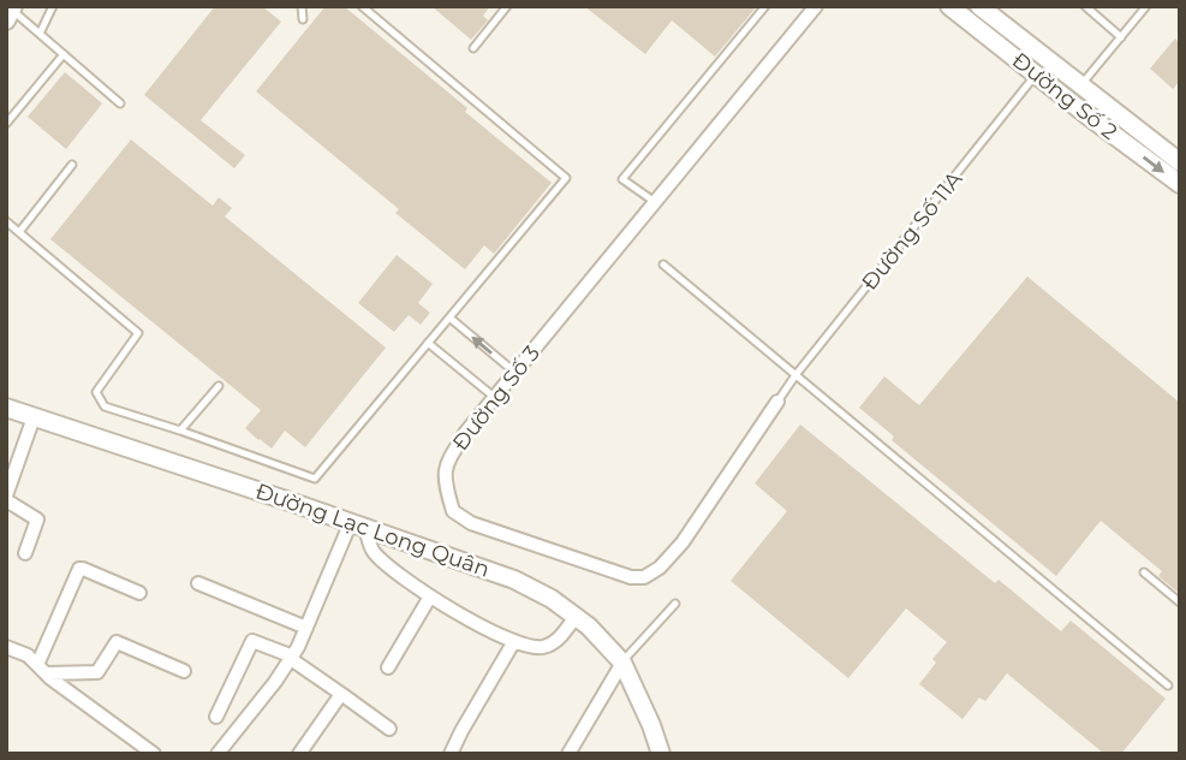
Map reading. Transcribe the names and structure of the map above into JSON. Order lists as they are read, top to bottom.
{
  "streets": {
    "street": ["Đường Số 2", "Đường Số 3", "Đường Lạc Long Quân"],
    "lane": ["Đường Số 11A"]
  },
  "crossings": [
    ["Đường Số 2", "Đường Số 11A"],
    ["Đường Số 11A", "Đường Số 3"]
  ]
}
